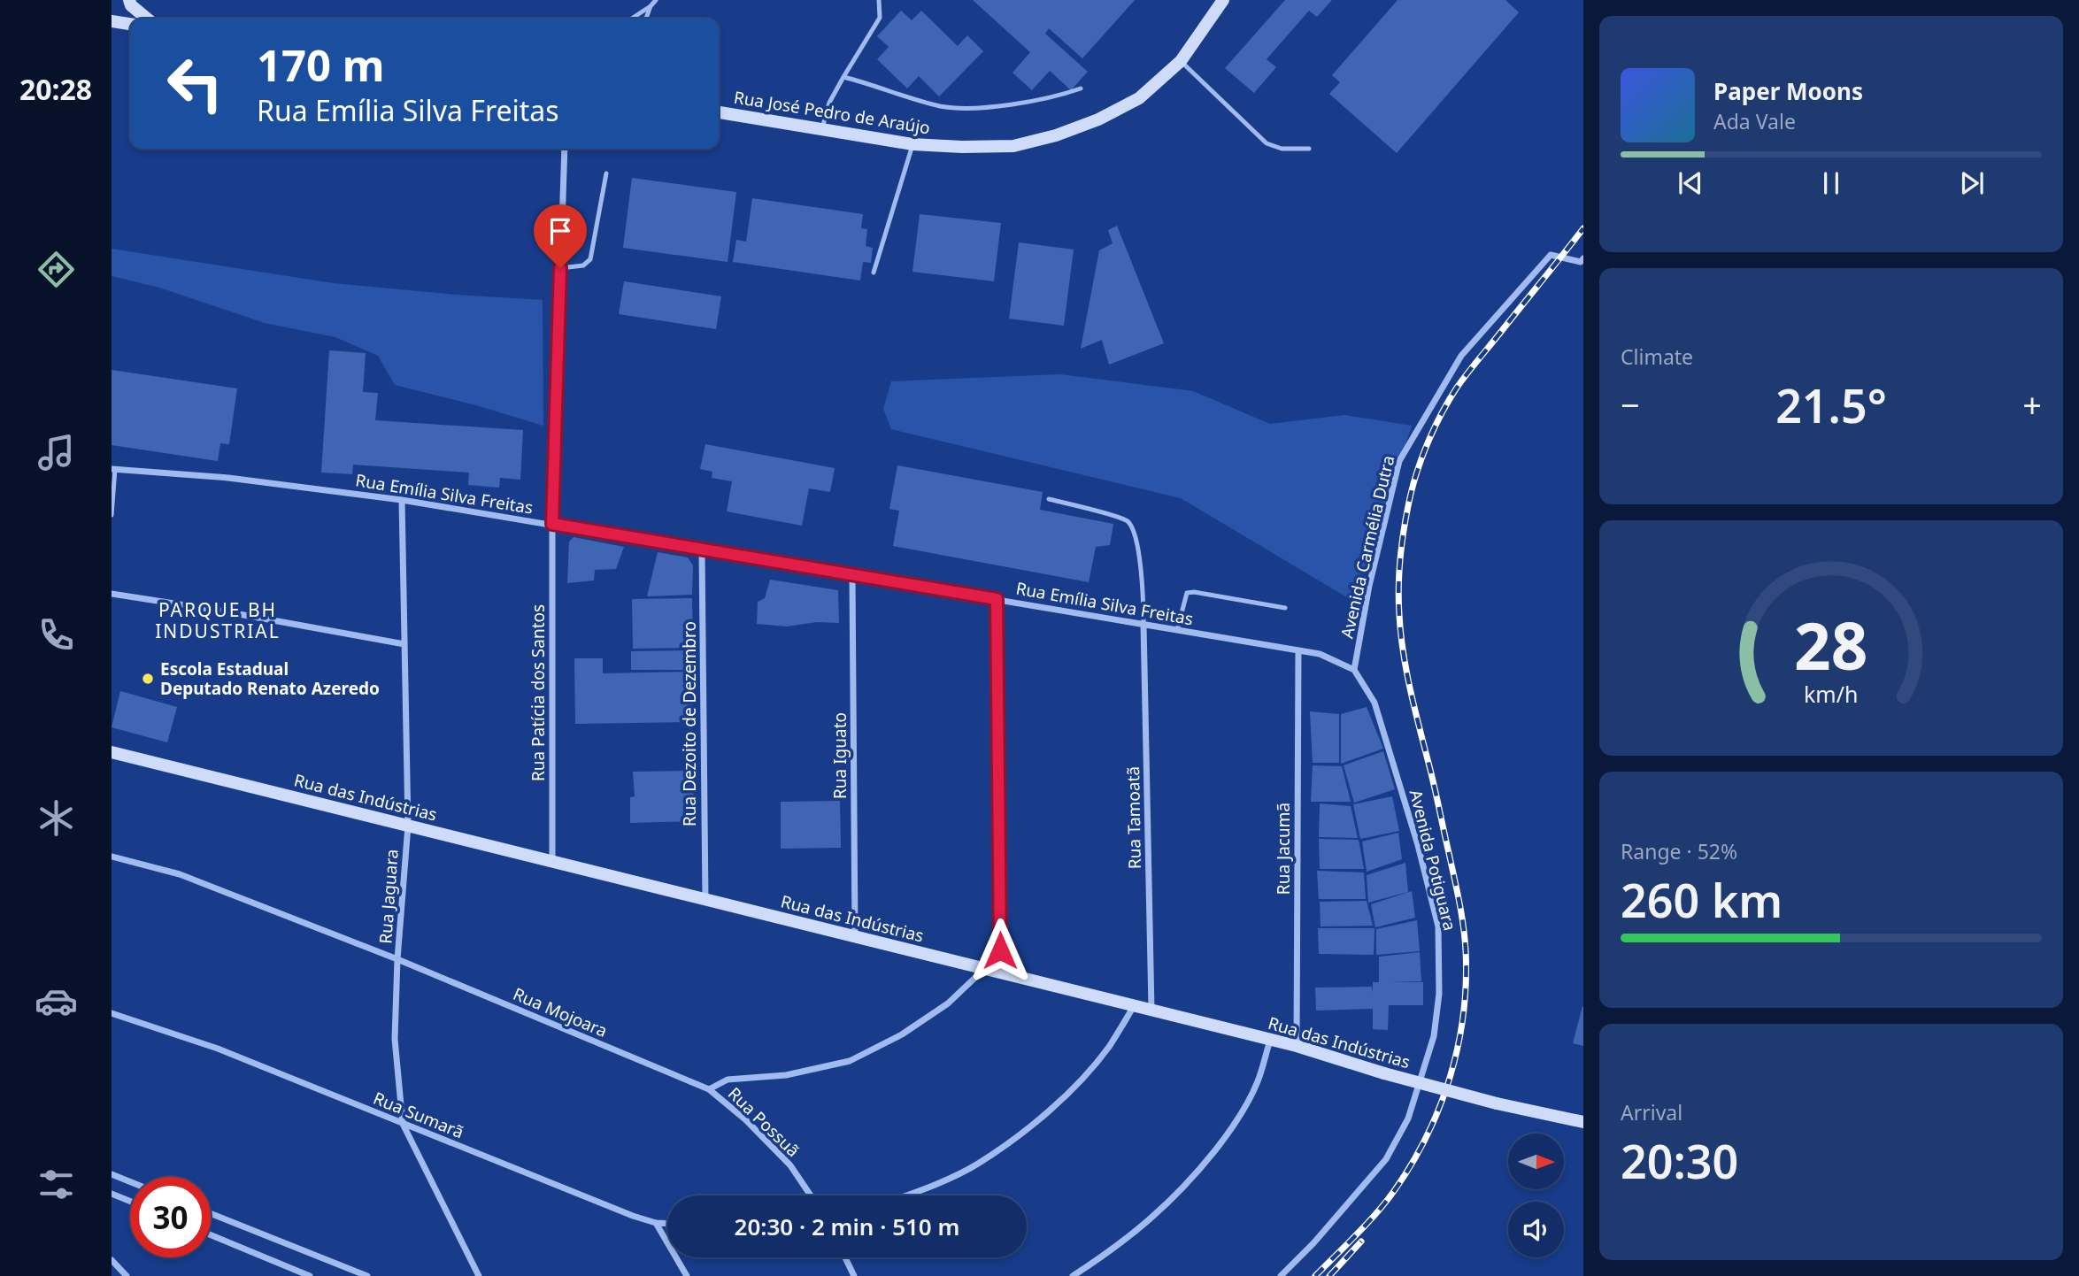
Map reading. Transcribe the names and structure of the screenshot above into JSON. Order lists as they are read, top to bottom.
{
  "streets": {
    "street": [
      "Rua José Pedro de Araújo",
      "Rua Emília Silva Freitas",
      "Avenida Carmélia Dutra",
      "Rua Patícia dos Santos",
      "Rua Dezoito de Dezembro",
      "Rua Iguato",
      "Rua das Indústrias",
      "Rua Tamoatã",
      "Rua Jacumã",
      "Avenida Potiguara",
      "Rua Jaguara",
      "Rua Mojoara",
      "Rua Sumarã",
      "Rua Possuã"
    ]
  },
  "crossings": [
    ["Rua Emília Silva Freitas", "Avenida Carmélia Dutra"],
    ["Rua Emília Silva Freitas", "Rua Patícia dos Santos"],
    ["Rua Emília Silva Freitas", "Rua Dezoito de Dezembro"],
    ["Rua Emília Silva Freitas", "Rua Iguato"],
    ["Rua Emília Silva Freitas", "Rua Tamoatã"],
    ["Rua Emília Silva Freitas", "Rua Jacumã"],
    ["Rua Emília Silva Freitas", "Avenida Potiguara"],
    ["Rua Emília Silva Freitas", "Rua Jaguara"],
    ["Avenida Carmélia Dutra", "Avenida Potiguara"],
    ["Rua Patícia dos Santos", "Rua das Indústrias"],
    ["Rua Dezoito de Dezembro", "Rua das Indústrias"],
    ["Rua Iguato", "Rua das Indústrias"],
    ["Rua das Indústrias", "Rua Tamoatã"],
    ["Rua das Indústrias", "Rua Jacumã"],
    ["Rua das Indústrias", "Rua Jaguara"],
    ["Rua Jaguara", "Rua Mojoara"],
    ["Rua Jaguara", "Rua Sumarã"],
    ["Rua Mojoara", "Rua Possuã"]
  ],
  "districts": ["PARQUE BH INDUSTRIAL"],
  "places": ["Escola Estadual Deputado Renato Azeredo"],
  "north": "right",
  "page": {
    "tabs": "20:28",
    "turn": ["170 m", "Rua Emília Silva Freitas"],
    "song": ["Paper Moons", "Ada Vale"],
    "tile": [
      "Climate",
      ["Range · 52%", "260 km"],
      ["Arrival", "20:30"]
    ],
    "heat": ["−", "21.5°", "+"],
    "limit": "30",
    "trip": "20:30 · 2 min · 510 m",
    "gauge": ["28", "km/h"]
  }
}
